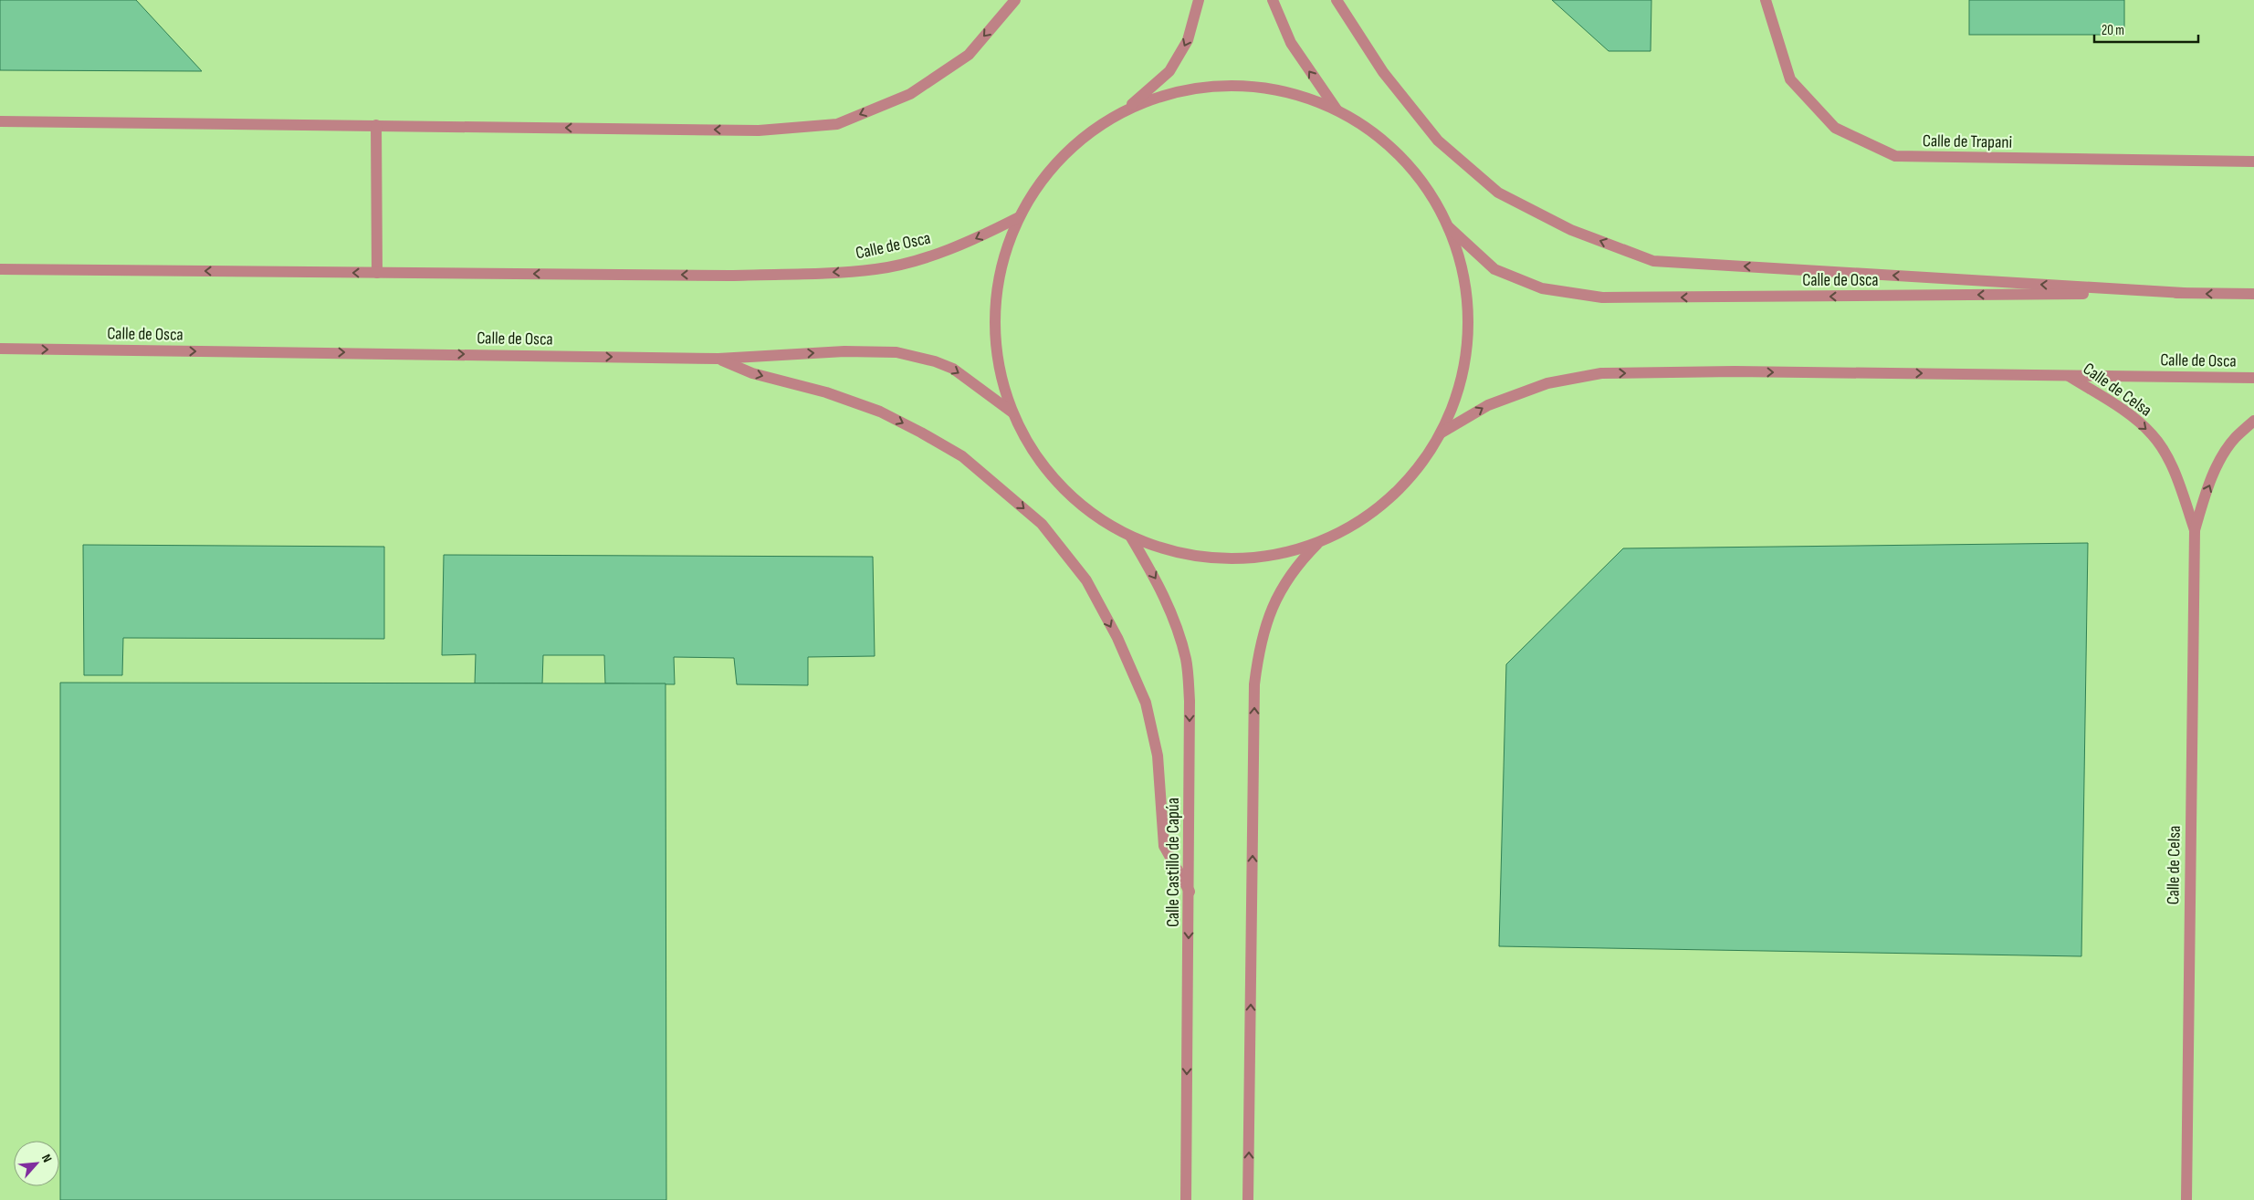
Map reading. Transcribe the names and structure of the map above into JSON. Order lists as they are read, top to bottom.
{
  "streets": {
    "street": [
      "Calle de Trapani",
      "Calle de Osca",
      "Calle de Celsa",
      "Calle Castillo de Capúa"
    ]
  },
  "crossings": [
    ["Calle de Osca", "Calle de Celsa"]
  ],
  "scale_bar": "20 m",
  "north": "top right"
}
